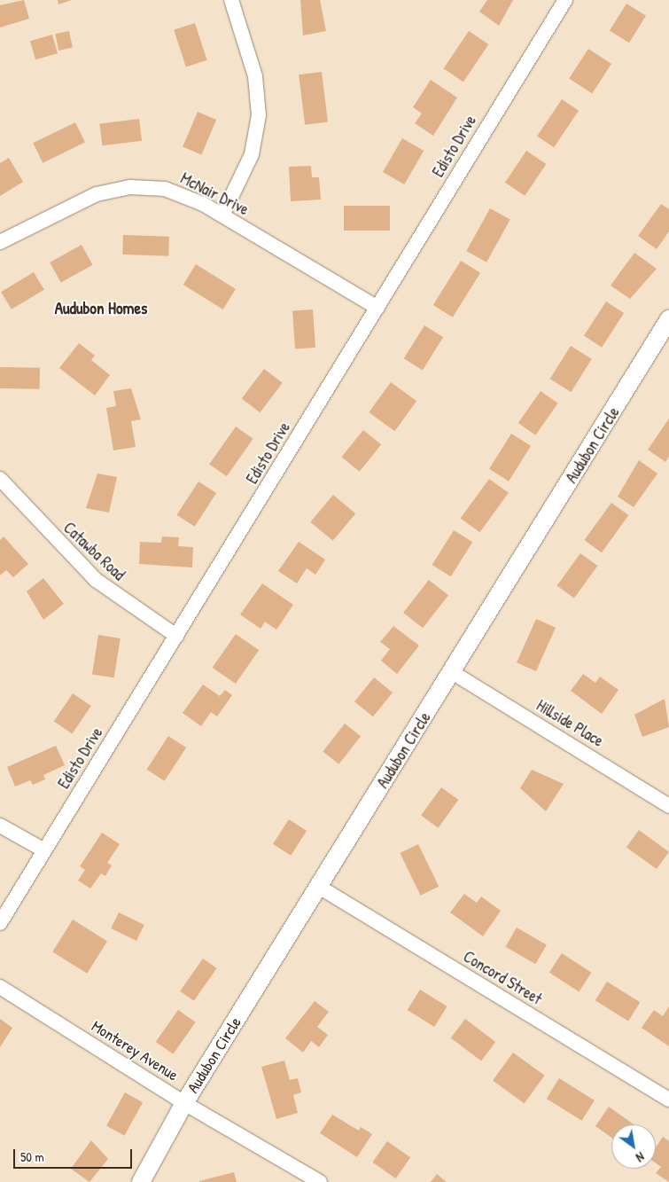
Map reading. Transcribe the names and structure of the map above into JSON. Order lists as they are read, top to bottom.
{
  "streets": {
    "street": [
      "Edisto Drive",
      "McNair Drive",
      "Audubon Circle",
      "Catawba Road",
      "Hillside Place",
      "Concord Street",
      "Monterey Avenue"
    ]
  },
  "crossings": [
    ["Edisto Drive", "McNair Drive"],
    ["Edisto Drive", "Catawba Road"],
    ["Audubon Circle", "Hillside Place"],
    ["Audubon Circle", "Concord Street"],
    ["Audubon Circle", "Monterey Avenue"]
  ],
  "districts": ["Audubon Homes"],
  "scale_bar": "50 m",
  "north": "bottom right"
}
